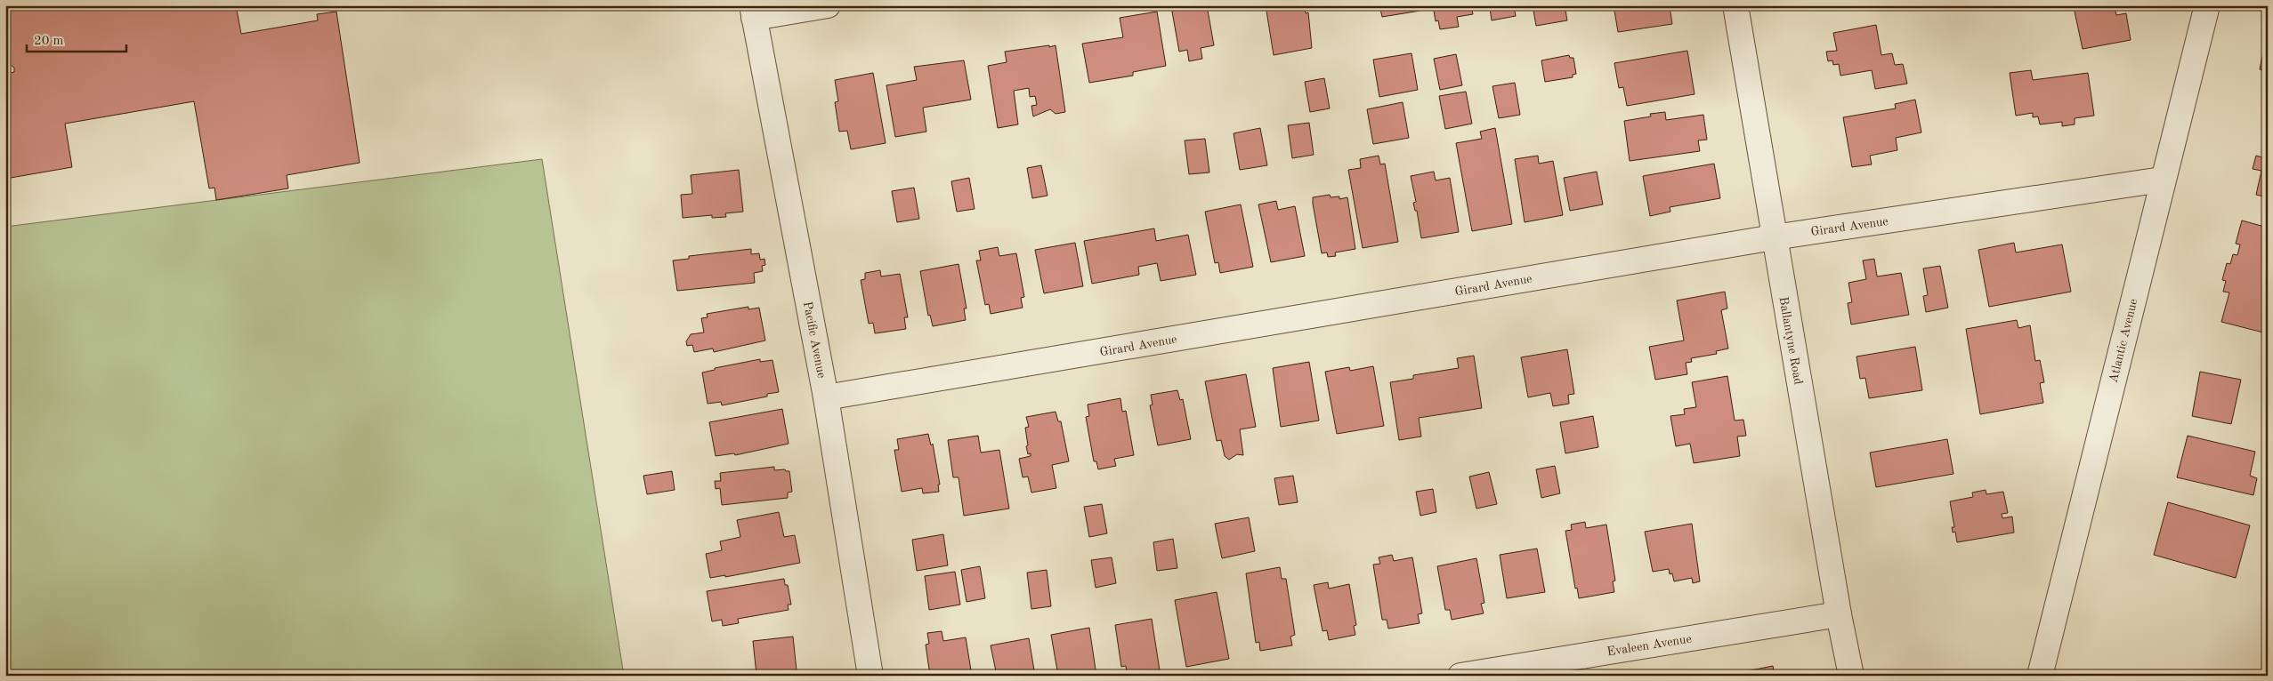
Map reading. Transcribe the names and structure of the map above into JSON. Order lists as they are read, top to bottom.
{
  "streets": {
    "street": [
      "Girard Avenue",
      "Pacific Avenue",
      "Ballantyne Road",
      "Atlantic Avenue",
      "Evaleen Avenue"
    ]
  },
  "crossings": [
    ["Girard Avenue", "Pacific Avenue"],
    ["Girard Avenue", "Ballantyne Road"],
    ["Girard Avenue", "Atlantic Avenue"],
    ["Ballantyne Road", "Evaleen Avenue"]
  ],
  "scale_bar": "20 m"
}
